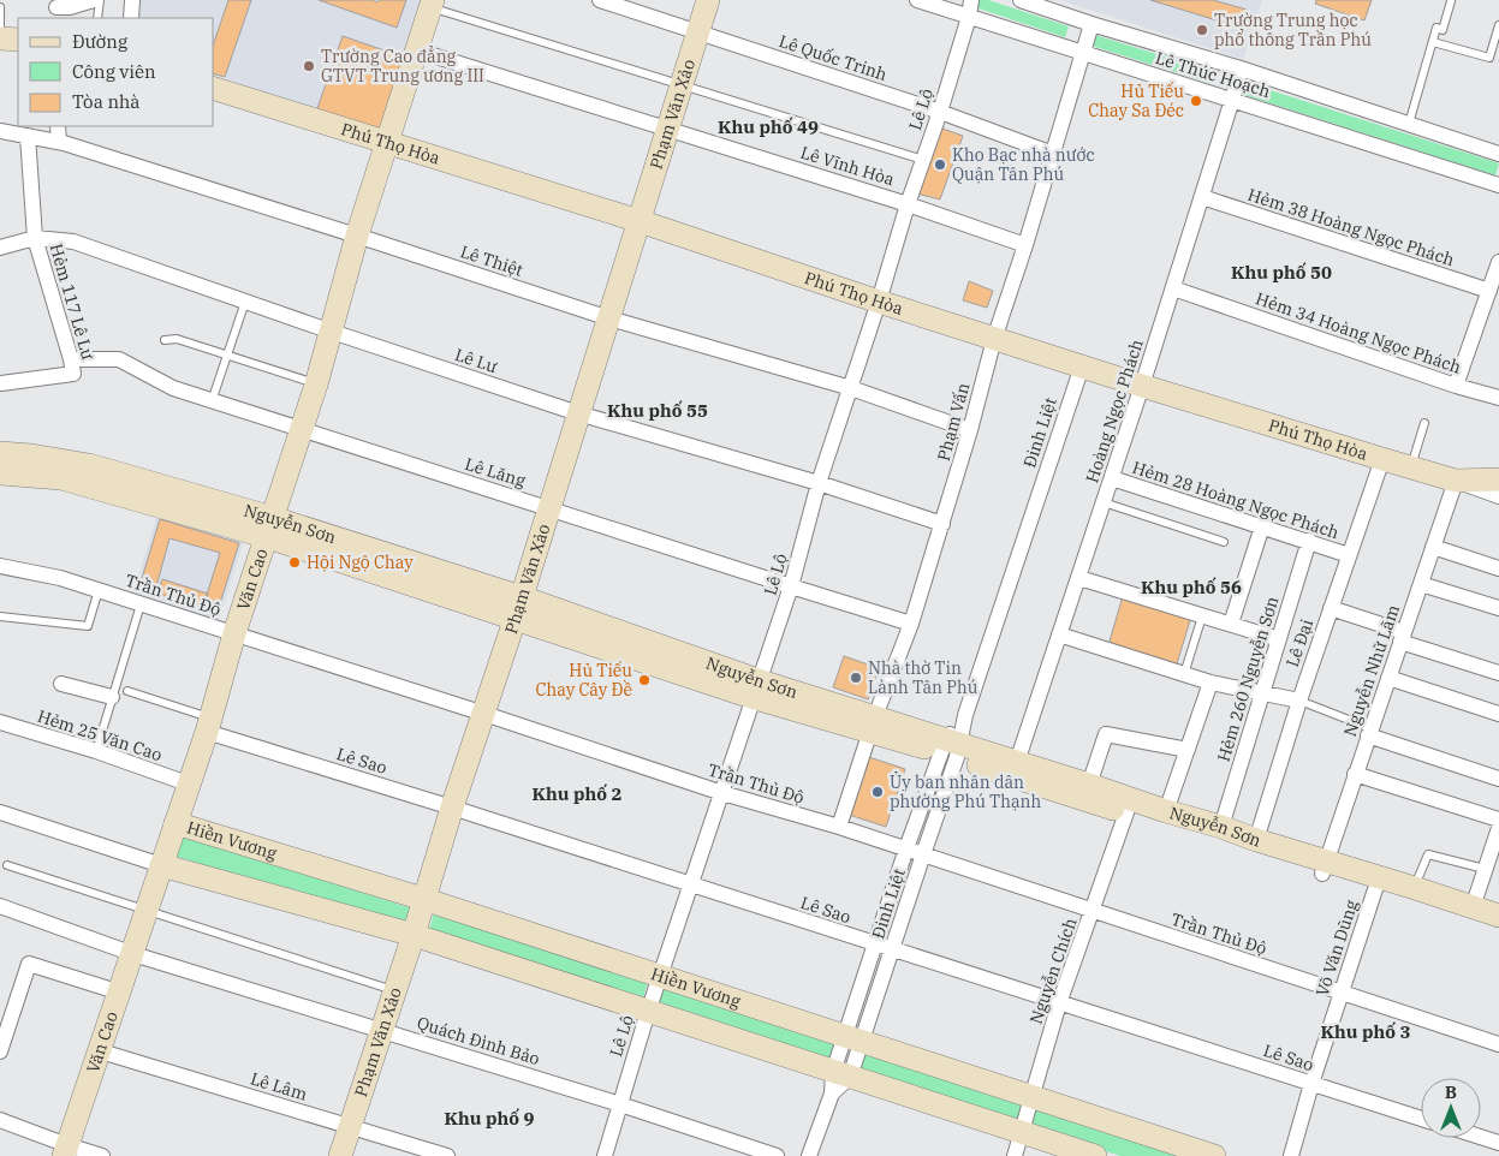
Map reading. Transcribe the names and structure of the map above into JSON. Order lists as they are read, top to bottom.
{
  "streets": {
    "street": [
      "Lê Quốc Trinh",
      "Lê Thúc Hoạch",
      "Lê Lộ",
      "Phạm Văn Xảo",
      "Phú Thọ Hòa",
      "Lê Vĩnh Hòa",
      "Hẻm 38 Hoàng Ngọc Phách",
      "Lê Thiệt",
      "Hẻm 117 Lê Lư",
      "Hẻm 34 Hoàng Ngọc Phách",
      "Lê Lư",
      "Hoàng Ngọc Phách",
      "Phạm Vấn",
      "Đinh Liệt",
      "Lê Lăng",
      "Hẻm 28 Hoàng Ngọc Phách",
      "Nguyễn Sơn",
      "Văn Cao",
      "Trần Thủ Độ",
      "Lê Đại",
      "Nguyễn Nhữ Lãm",
      "Hẻm 260 Nguyễn Sơn",
      "Hẻm 25 Văn Cao",
      "Lê Sao",
      "Hiền Vương",
      "Võ Văn Dũng",
      "Nguyễn Chích",
      "Quách Đình Bảo",
      "Lê Lâm"
    ]
  },
  "crossings": [
    ["Lê Quốc Trinh", "Lê Lộ"],
    ["Lê Quốc Trinh", "Phạm Văn Xảo"],
    ["Lê Quốc Trinh", "Phạm Vấn"],
    ["Lê Thúc Hoạch", "Lê Lộ"],
    ["Lê Thúc Hoạch", "Hoàng Ngọc Phách"],
    ["Lê Thúc Hoạch", "Phạm Vấn"],
    ["Lê Lộ", "Phú Thọ Hòa"],
    ["Lê Lộ", "Lê Vĩnh Hòa"],
    ["Lê Lộ", "Lê Thiệt"],
    ["Lê Lộ", "Lê Lư"],
    ["Lê Lộ", "Lê Lăng"],
    ["Lê Lộ", "Nguyễn Sơn"],
    ["Lê Lộ", "Trần Thủ Độ"],
    ["Lê Lộ", "Lê Sao"],
    ["Lê Lộ", "Hiền Vương"],
    ["Lê Lộ", "Quách Đình Bảo"],
    ["Phạm Văn Xảo", "Phú Thọ Hòa"],
    ["Phạm Văn Xảo", "Lê Vĩnh Hòa"],
    ["Phạm Văn Xảo", "Lê Thiệt"],
    ["Phạm Văn Xảo", "Lê Lư"],
    ["Phạm Văn Xảo", "Lê Lăng"],
    ["Phạm Văn Xảo", "Nguyễn Sơn"],
    ["Phạm Văn Xảo", "Trần Thủ Độ"],
    ["Phạm Văn Xảo", "Lê Sao"],
    ["Phạm Văn Xảo", "Hiền Vương"],
    ["Phạm Văn Xảo", "Quách Đình Bảo"],
    ["Phạm Văn Xảo", "Lê Lâm"],
    ["Phú Thọ Hòa", "Hoàng Ngọc Phách"],
    ["Phú Thọ Hòa", "Phạm Vấn"],
    ["Phú Thọ Hòa", "Đinh Liệt"],
    ["Phú Thọ Hòa", "Văn Cao"],
    ["Phú Thọ Hòa", "Lê Đại"],
    ["Phú Thọ Hòa", "Nguyễn Nhữ Lãm"],
    ["Lê Vĩnh Hòa", "Phạm Vấn"],
    ["Lê Vĩnh Hòa", "Văn Cao"],
    ["Hẻm 38 Hoàng Ngọc Phách", "Hoàng Ngọc Phách"],
    ["Lê Thiệt", "Hẻm 117 Lê Lư"],
    ["Lê Thiệt", "Phạm Vấn"],
    ["Lê Thiệt", "Văn Cao"],
    ["Hẻm 117 Lê Lư", "Lê Lư"],
    ["Hẻm 117 Lê Lư", "Lê Lăng"],
    ["Hẻm 34 Hoàng Ngọc Phách", "Hoàng Ngọc Phách"],
    ["Lê Lư", "Phạm Vấn"],
    ["Lê Lư", "Văn Cao"],
    ["Hoàng Ngọc Phách", "Hẻm 28 Hoàng Ngọc Phách"],
    ["Hoàng Ngọc Phách", "Nguyễn Sơn"],
    ["Phạm Vấn", "Lê Lăng"],
    ["Phạm Vấn", "Nguyễn Sơn"],
    ["Phạm Vấn", "Trần Thủ Độ"],
    ["Đinh Liệt", "Nguyễn Sơn"],
    ["Đinh Liệt", "Trần Thủ Độ"],
    ["Đinh Liệt", "Lê Sao"],
    ["Đinh Liệt", "Hiền Vương"],
    ["Lê Lăng", "Văn Cao"],
    ["Hẻm 28 Hoàng Ngọc Phách", "Lê Đại"],
    ["Hẻm 28 Hoàng Ngọc Phách", "Hẻm 260 Nguyễn Sơn"],
    ["Nguyễn Sơn", "Văn Cao"],
    ["Nguyễn Sơn", "Lê Đại"],
    ["Nguyễn Sơn", "Nguyễn Nhữ Lãm"],
    ["Nguyễn Sơn", "Hẻm 260 Nguyễn Sơn"],
    ["Nguyễn Sơn", "Võ Văn Dũng"],
    ["Nguyễn Sơn", "Nguyễn Chích"],
    ["Văn Cao", "Trần Thủ Độ"],
    ["Văn Cao", "Hẻm 25 Văn Cao"],
    ["Văn Cao", "Lê Sao"],
    ["Văn Cao", "Hiền Vương"],
    ["Văn Cao", "Quách Đình Bảo"],
    ["Văn Cao", "Lê Lâm"],
    ["Trần Thủ Độ", "Võ Văn Dũng"],
    ["Trần Thủ Độ", "Nguyễn Chích"],
    ["Lê Sao", "Võ Văn Dũng"],
    ["Lê Sao", "Nguyễn Chích"],
    ["Hiền Vương", "Nguyễn Chích"]
  ],
  "districts": [
    "Khu phố 49",
    "Khu phố 50",
    "Khu phố 55",
    "Khu phố 56",
    "Khu phố 2",
    "Khu phố 3",
    "Khu phố 9"
  ],
  "places": [
    "Trường Trung học phổ thông Trần Phú",
    "Trường Cao đẳng GTVT Trung ương III",
    "Hủ Tiếu Chay Sa Đéc",
    "Kho Bạc nhà nước Quận Tân Phú",
    "Hội Ngộ Chay",
    "Nhà thờ Tin Lành Tân Phú",
    "Hủ Tiếu Chay Cây Đề",
    "Ủy ban nhân dân phường Phú Thạnh"
  ],
  "legend": ["Đường", "Công viên", "Tòa nhà"],
  "north": "top"
}
